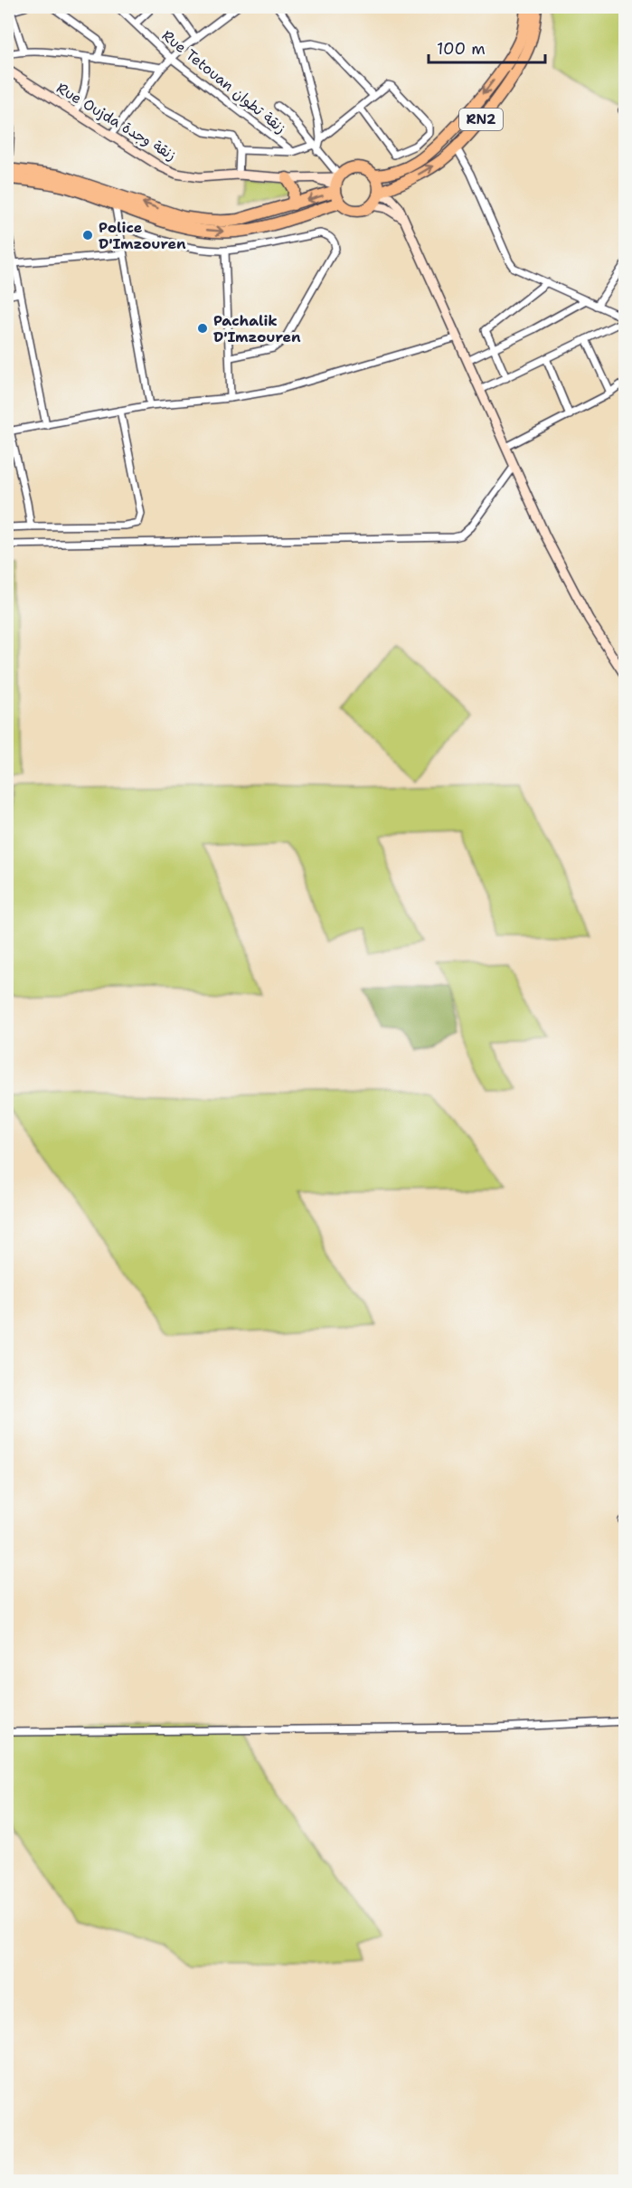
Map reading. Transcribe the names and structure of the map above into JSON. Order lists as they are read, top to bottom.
{
  "streets": {
    "highway": ["RN2"],
    "main road": ["Rue Oujda زنقة وجدة"],
    "street": ["Rue Tetouan زنقة تطوان"]
  },
  "crossings": [
    ["RN2", "Rue Oujda زنقة وجدة"]
  ],
  "places": ["Police D'Imzouren", "Pachalik D'Imzouren"],
  "scale_bar": "100 m"
}
